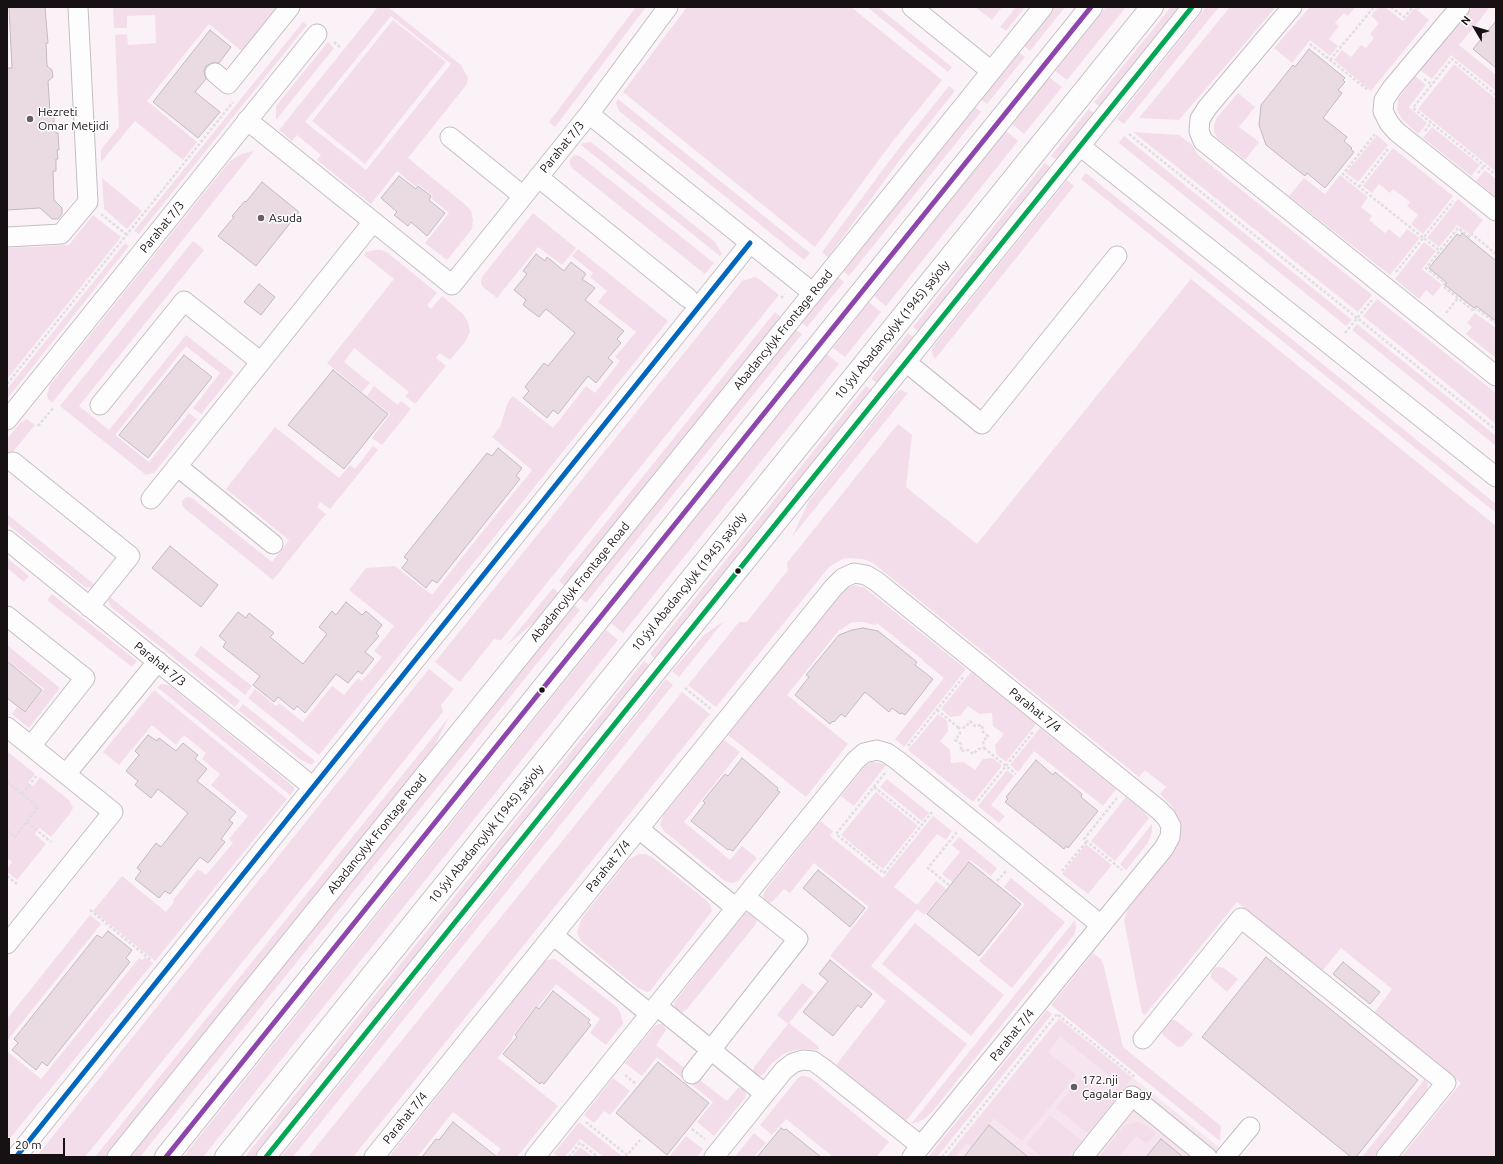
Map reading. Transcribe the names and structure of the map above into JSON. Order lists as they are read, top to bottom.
{
  "streets": {
    "main road": ["10 ýyl Abadançylyk (1945) şaýoly"],
    "street": ["Parahat 7/3", "Abadancylyk Frontage Road", "Parahat 7/4"]
  },
  "places": ["Hezreti Omar Metjidi", "Asuda", "172.nji Çagalar Bagy"],
  "scale_bar": "20 m",
  "north": "top left"
}
